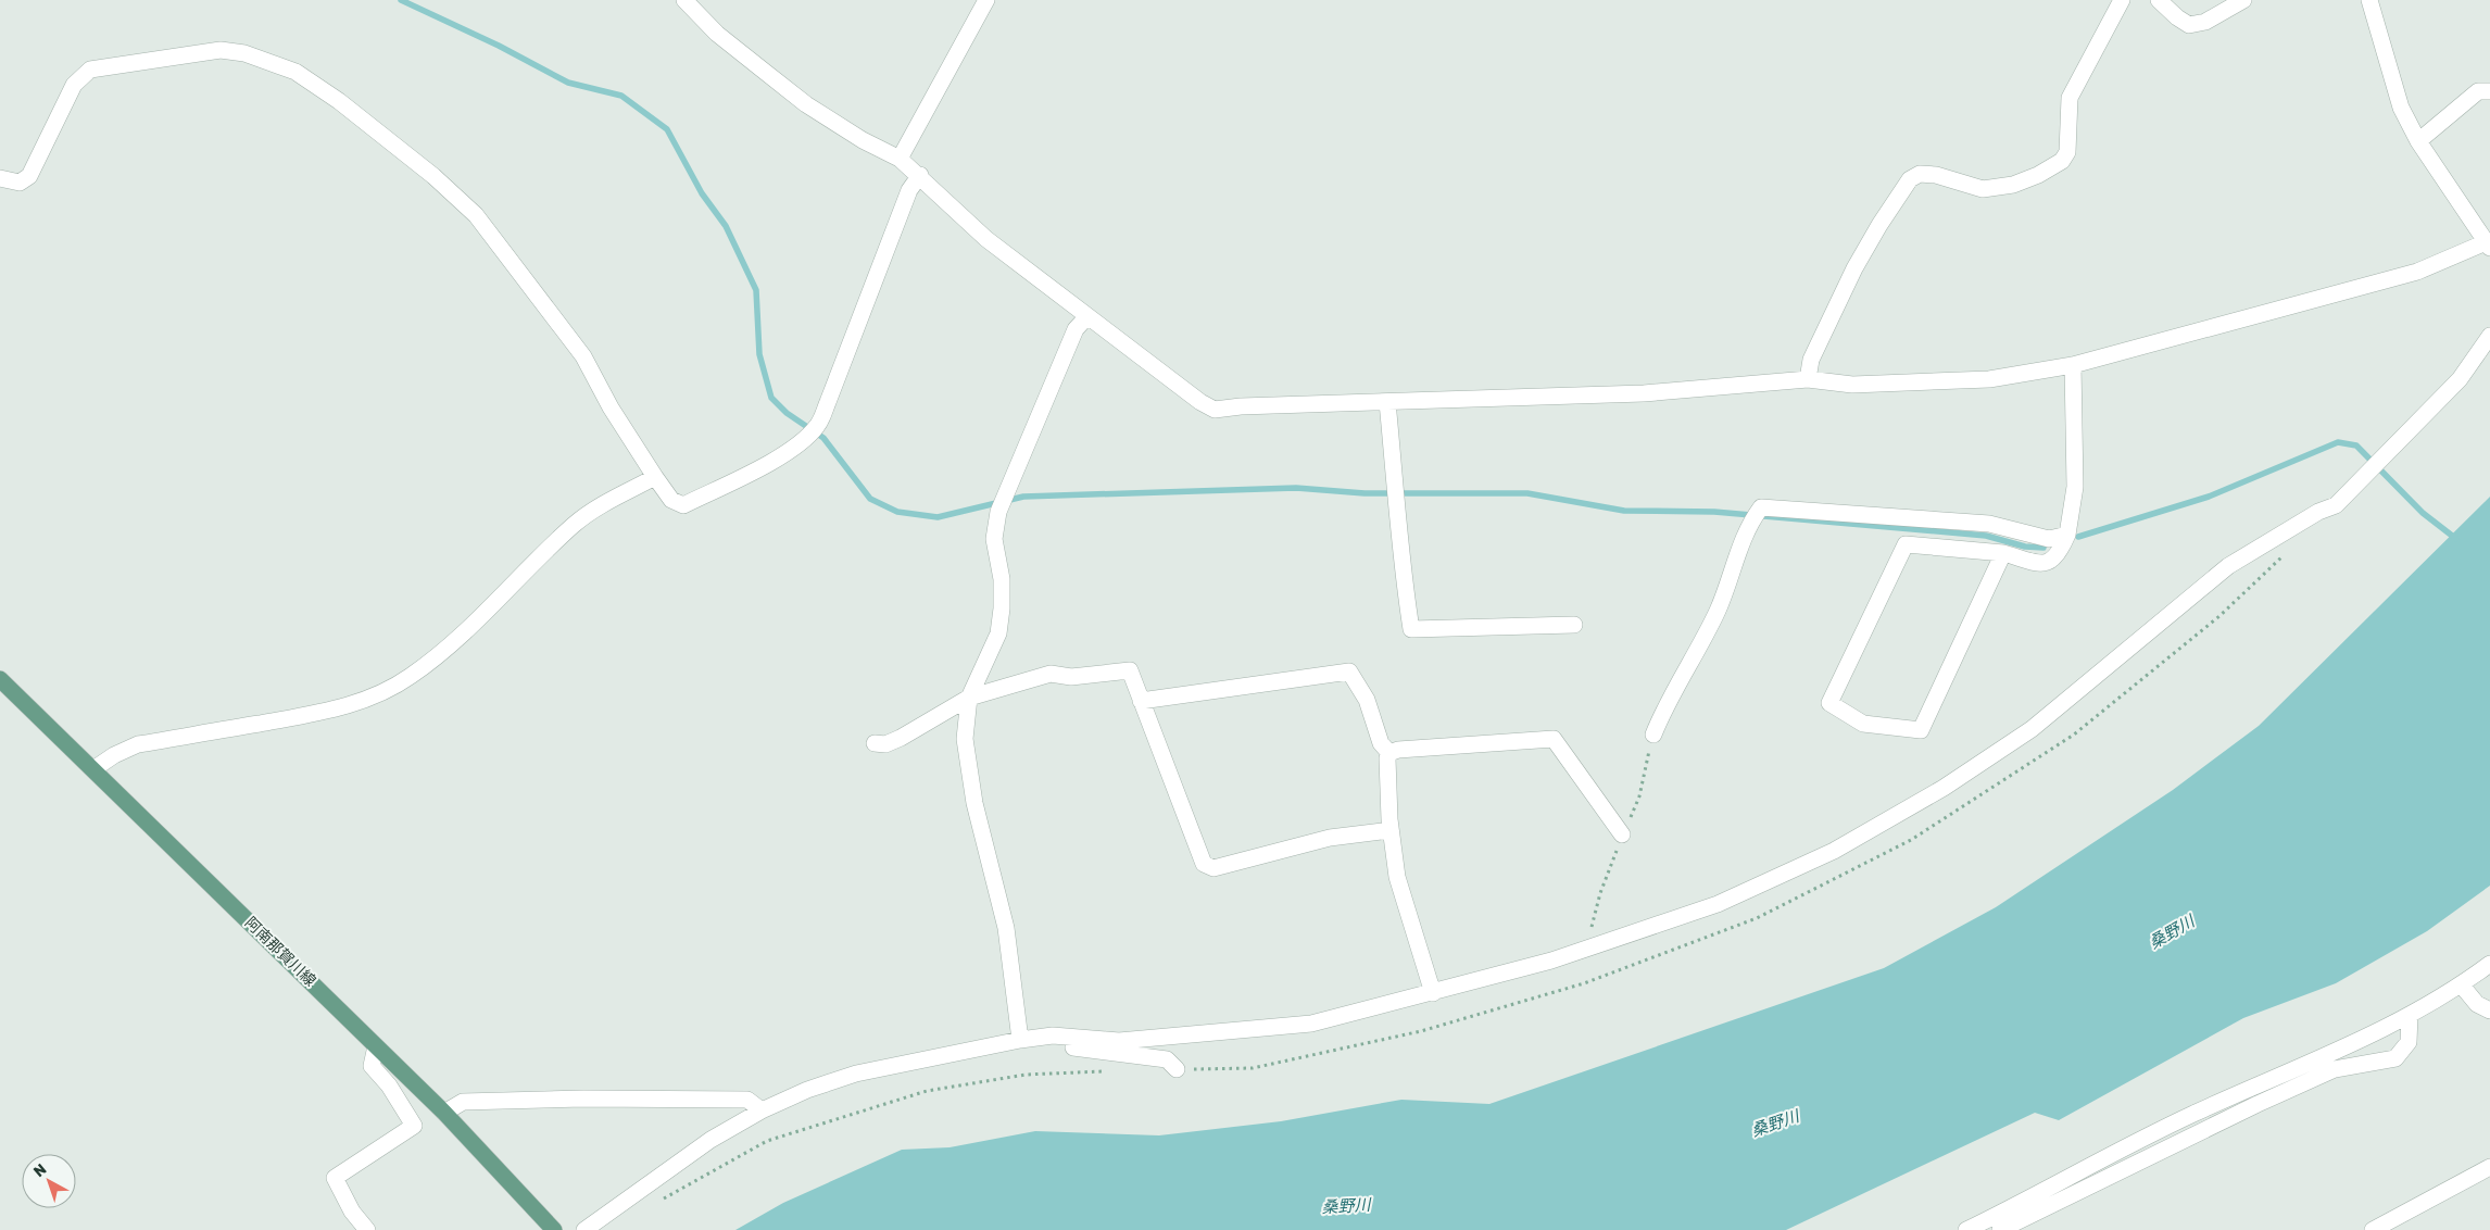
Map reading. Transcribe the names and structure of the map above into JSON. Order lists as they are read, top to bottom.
{
  "streets": {
    "main road": ["阿南那賀川線"]
  },
  "water": ["桑野川"],
  "north": "top left"
}
